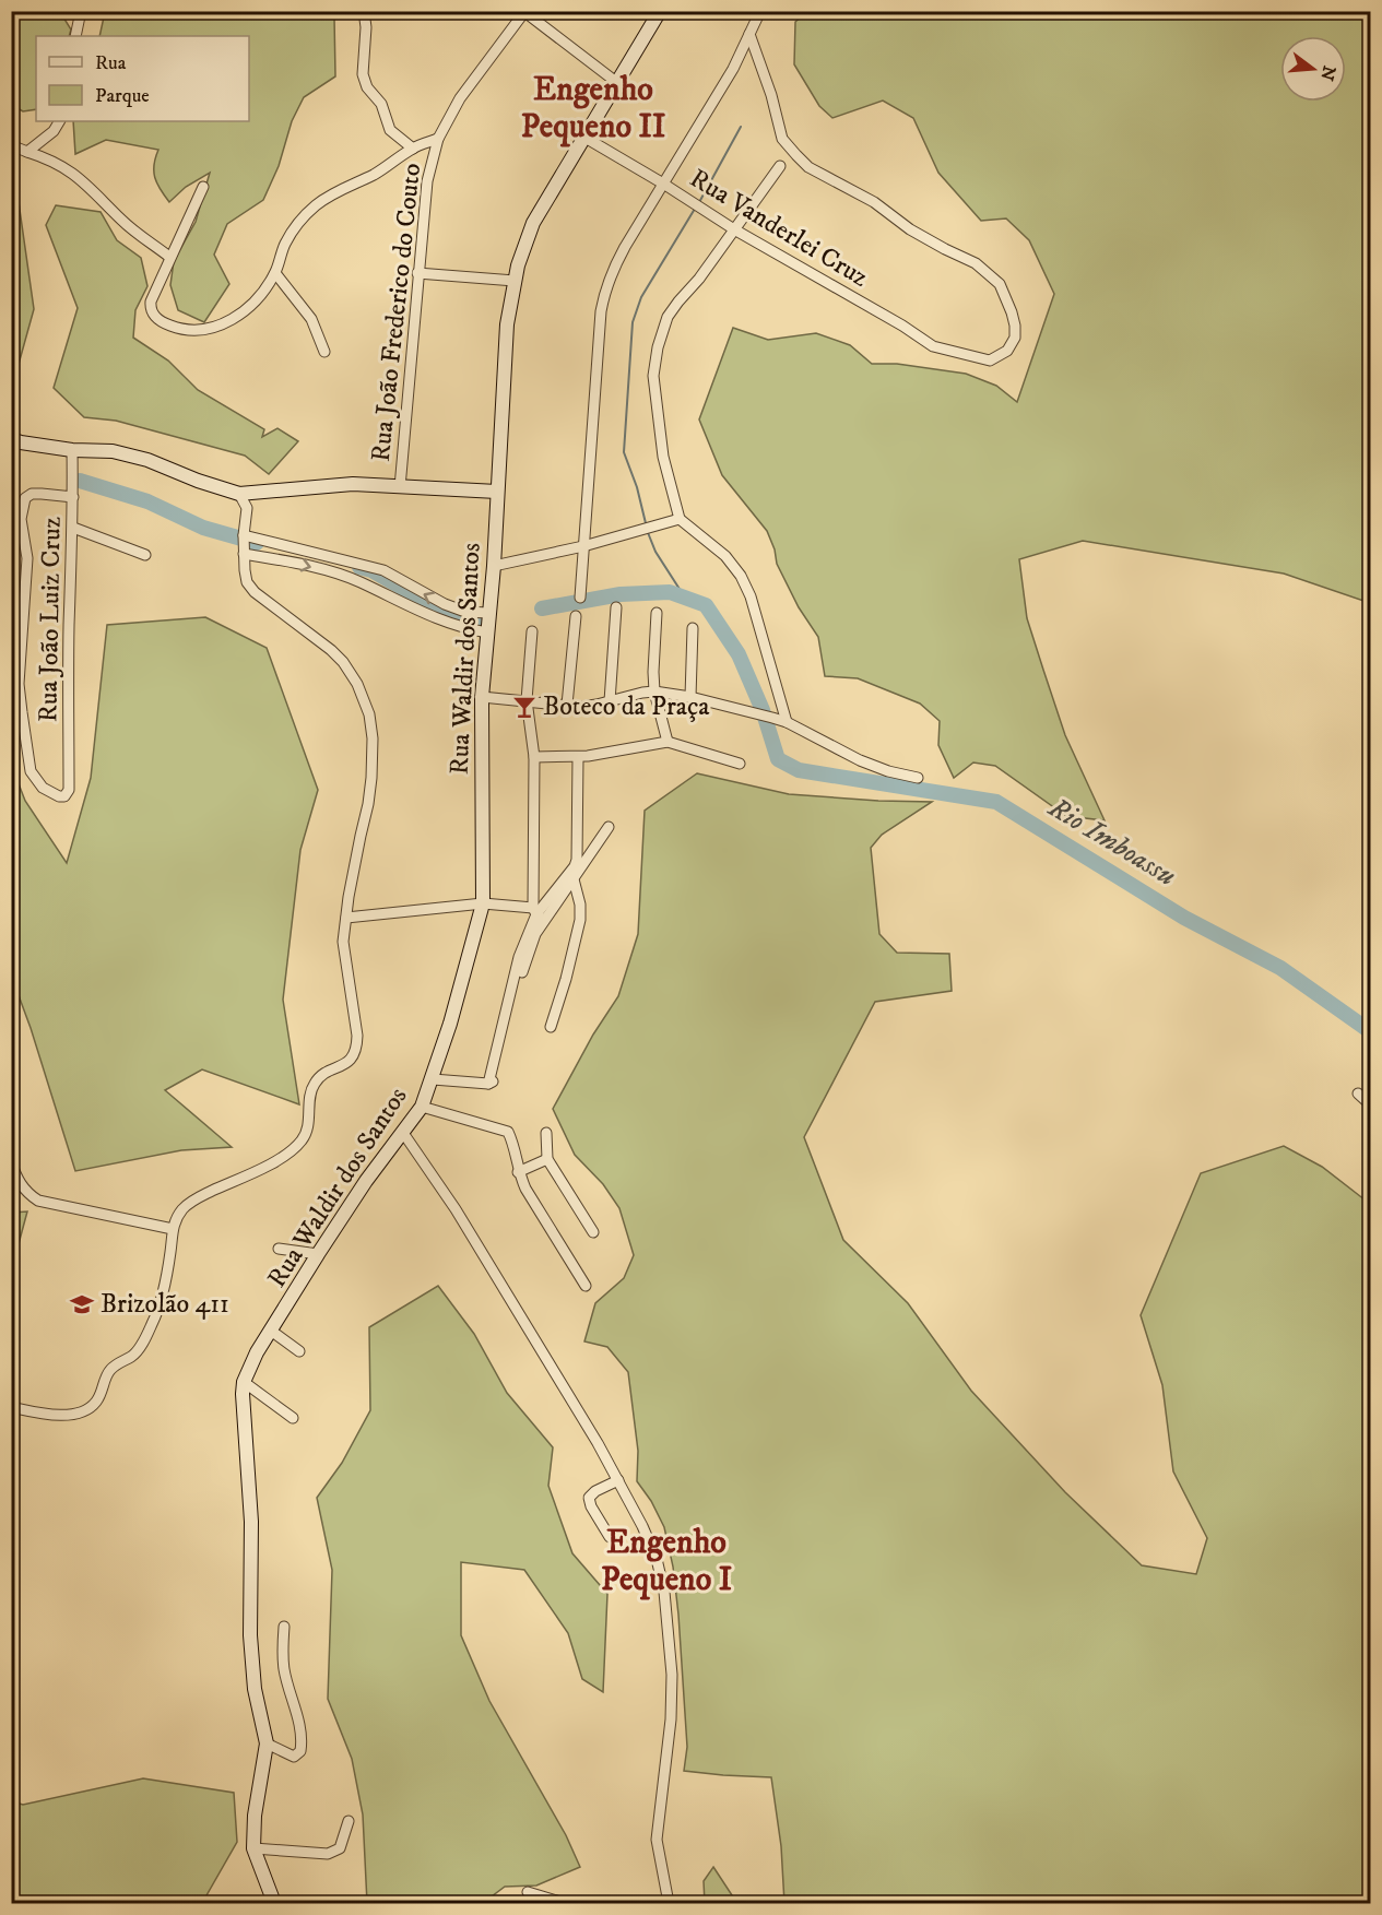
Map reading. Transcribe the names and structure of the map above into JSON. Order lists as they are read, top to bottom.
{
  "streets": {
    "street": [
      "Rua Vanderlei Cruz",
      "Rua João Frederico do Couto",
      "Rua João Luiz Cruz",
      "Rua Waldir dos Santos"
    ]
  },
  "crossings": [
    ["Rua Vanderlei Cruz", "Rua Waldir dos Santos"]
  ],
  "districts": ["Engenho Pequeno II", "Engenho Pequeno I"],
  "water": ["Rio Imboassu"],
  "places": {
    "bar": ["Boteco da Praça"],
    "school or university": ["Brizolão 411"]
  },
  "legend": ["Rua", "Parque"],
  "north": "right"
}
